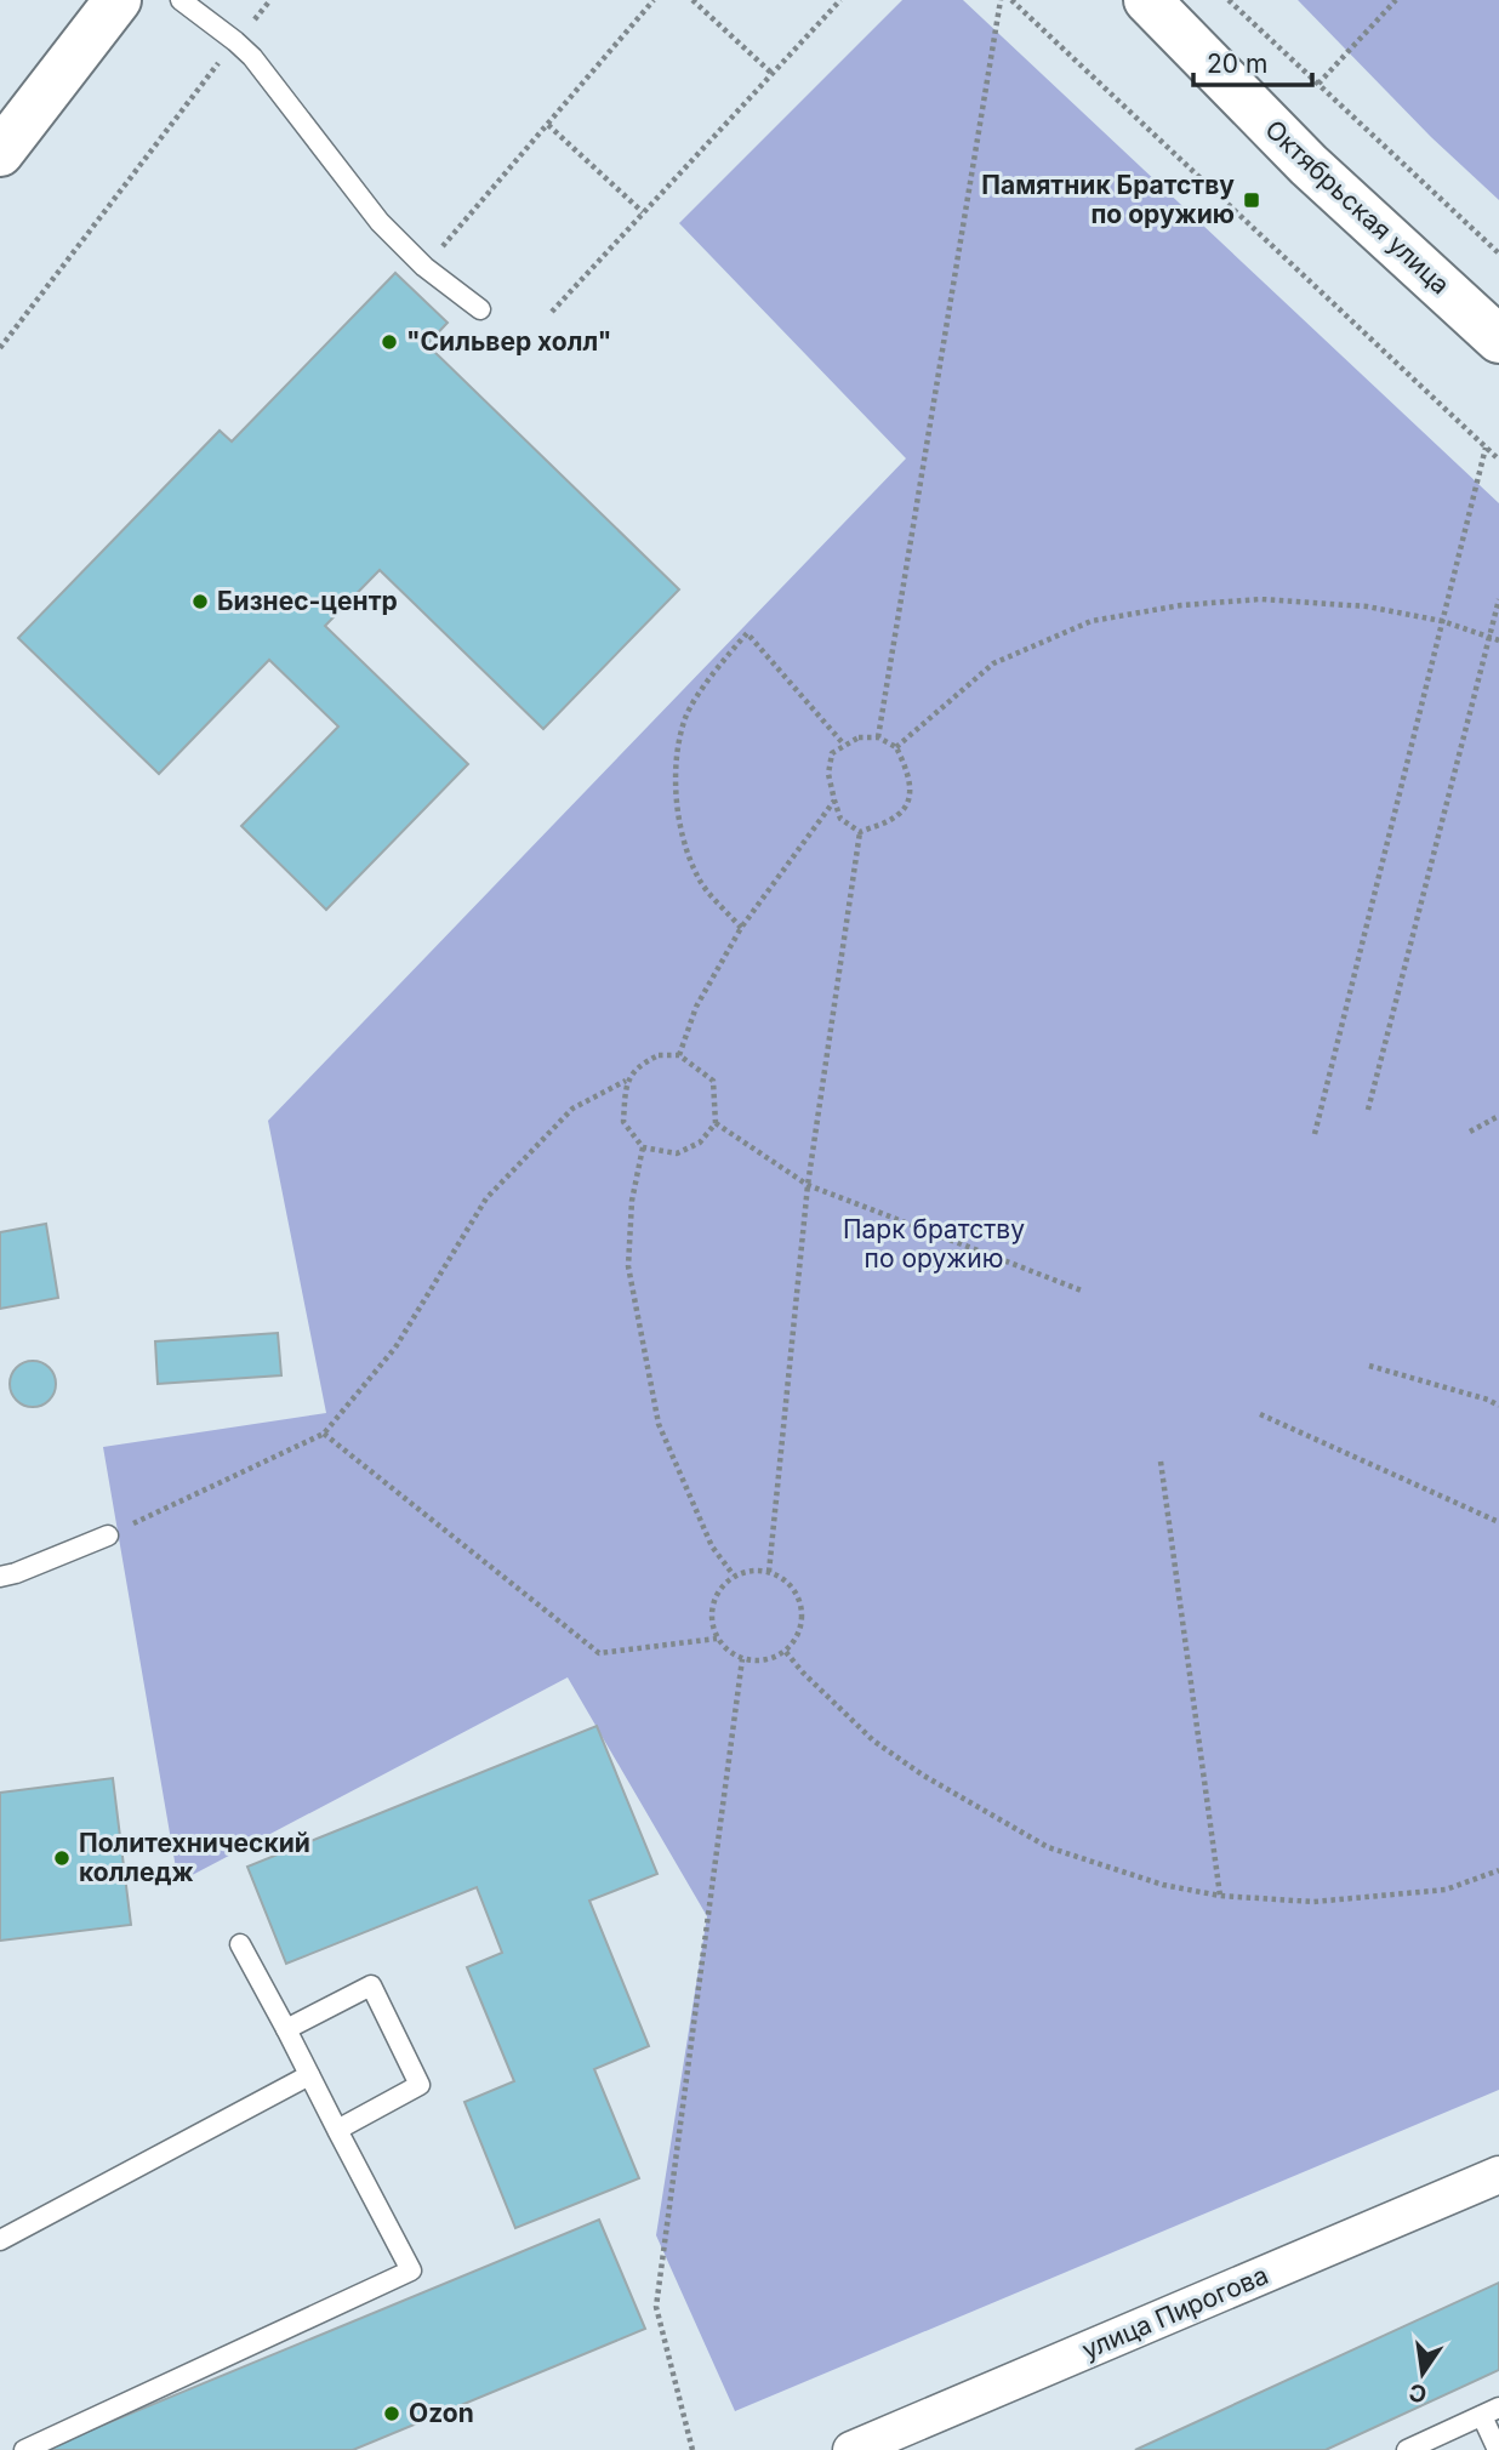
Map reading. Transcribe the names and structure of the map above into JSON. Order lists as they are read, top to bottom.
{
  "streets": {
    "main road": ["Октябрьская улица"],
    "street": ["улица Пирогова"]
  },
  "parks": ["Парк братству по оружию"],
  "places": {
    "transit": ["Памятник Братству по оружию"],
    "other": [
      "\"Сильвер холл\"",
      "Бизнес-центр",
      "Политехнический колледж",
      "Ozon"
    ]
  },
  "scale_bar": "20 m",
  "north": "bottom"
}
